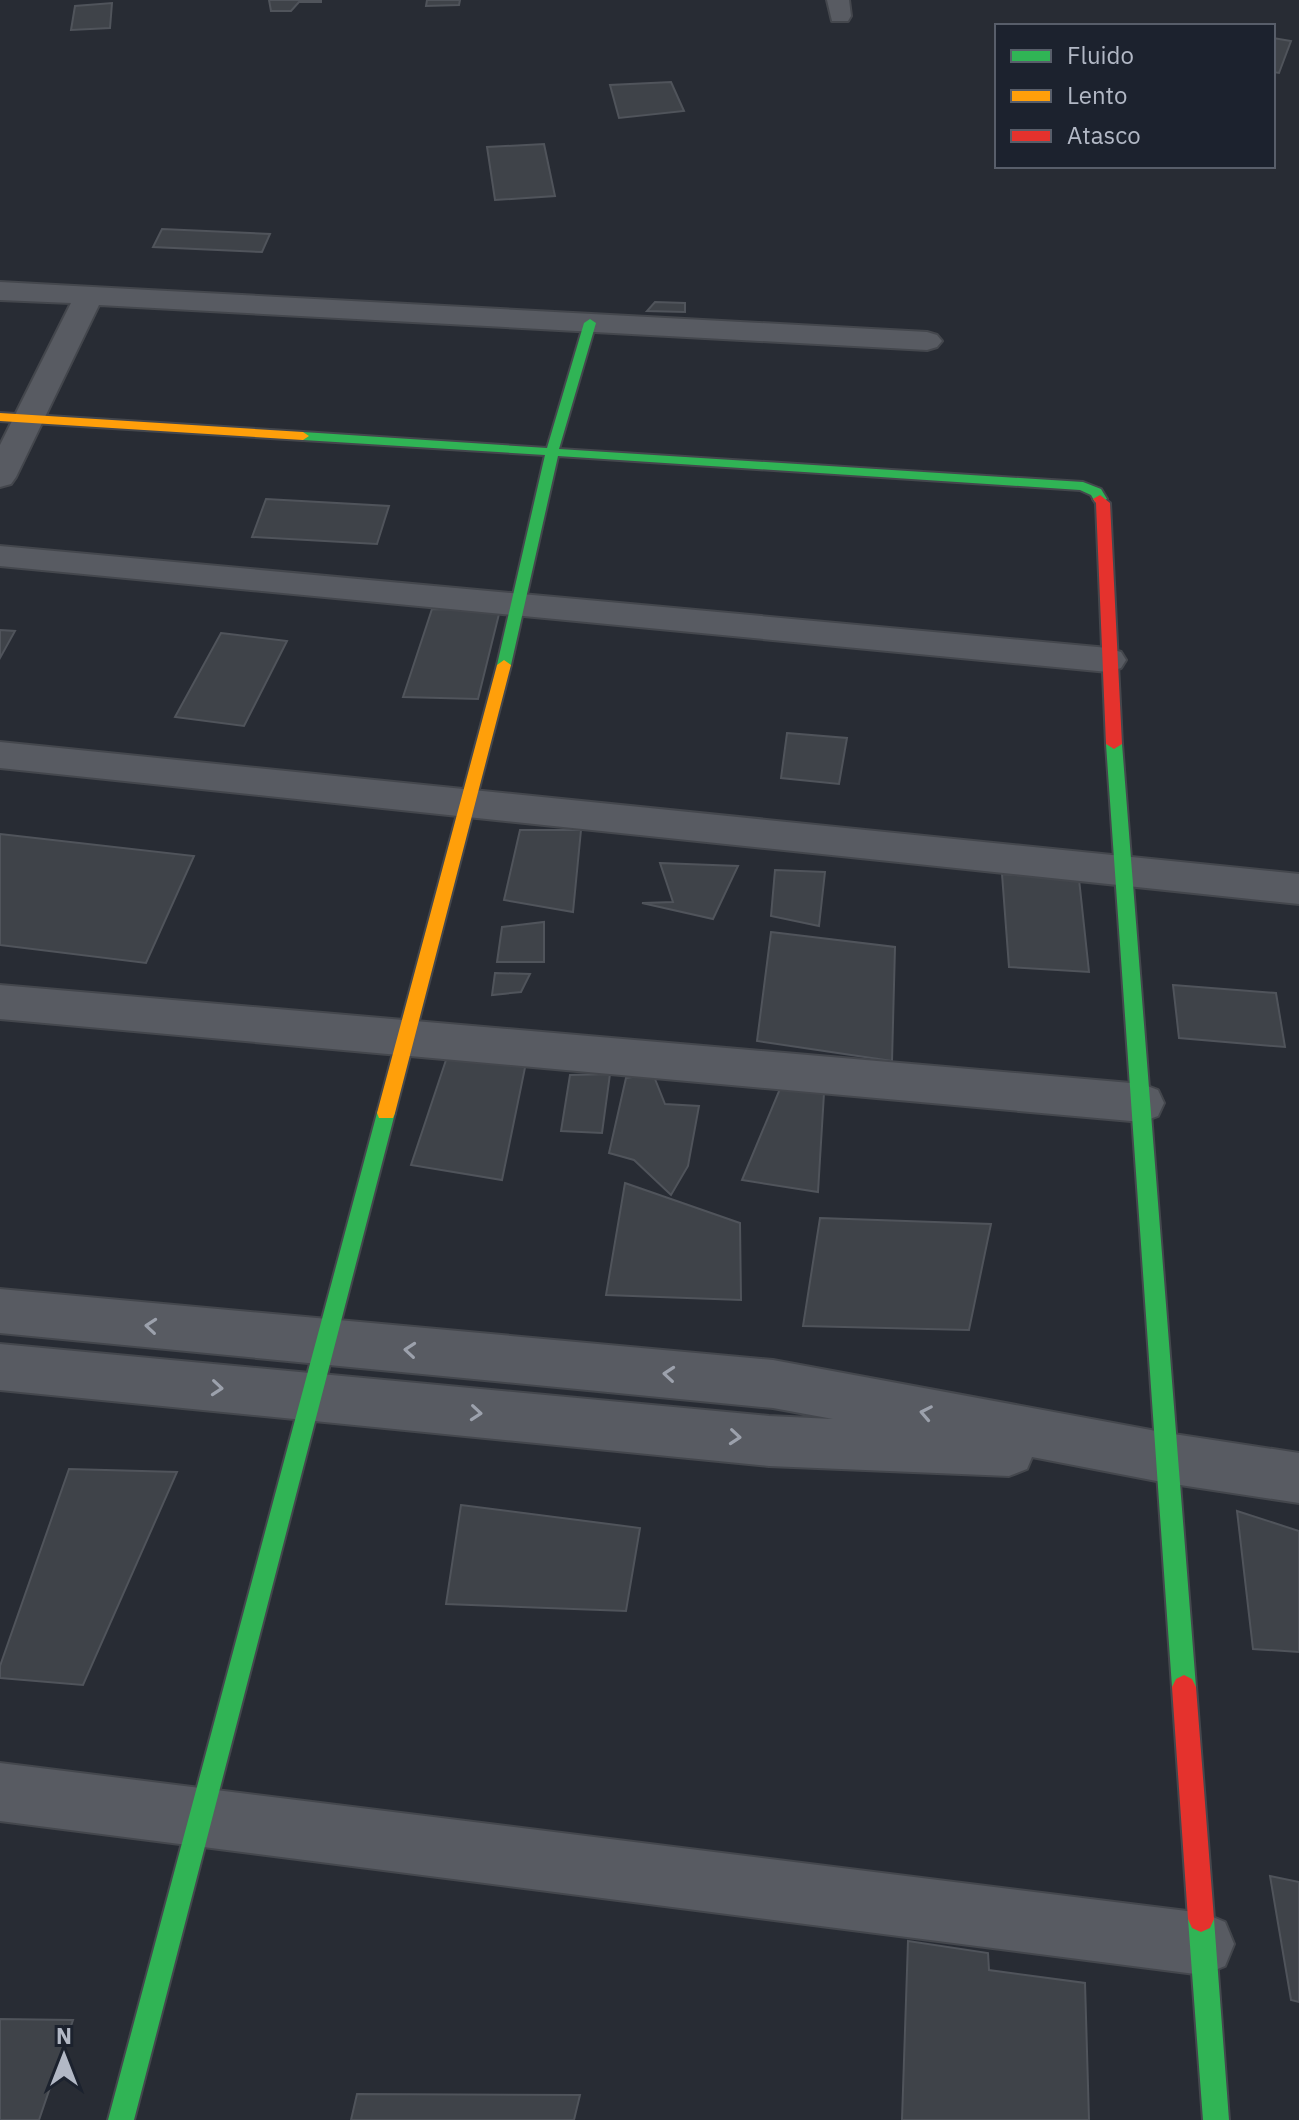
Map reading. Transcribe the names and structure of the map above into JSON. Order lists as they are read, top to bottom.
{
  "legend": ["Fluido", "Lento", "Atasco"],
  "north": "top"
}
